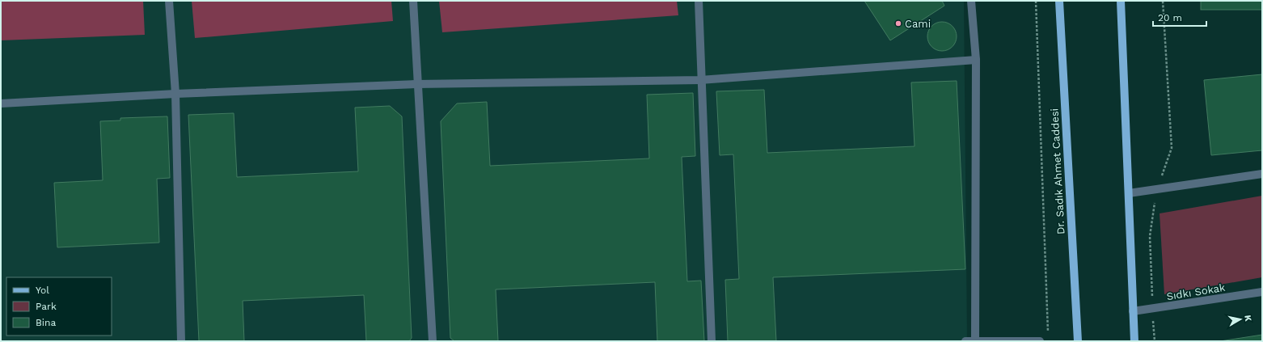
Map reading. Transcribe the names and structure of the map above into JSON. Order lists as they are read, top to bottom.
{
  "streets": {
    "main road": ["Dr. Sadık Ahmet Caddesi"],
    "street": ["Sıdkı Sokak"]
  },
  "places": ["Cami"],
  "legend": ["Yol", "Park", "Bina"],
  "scale_bar": "20 m",
  "north": "right"
}
